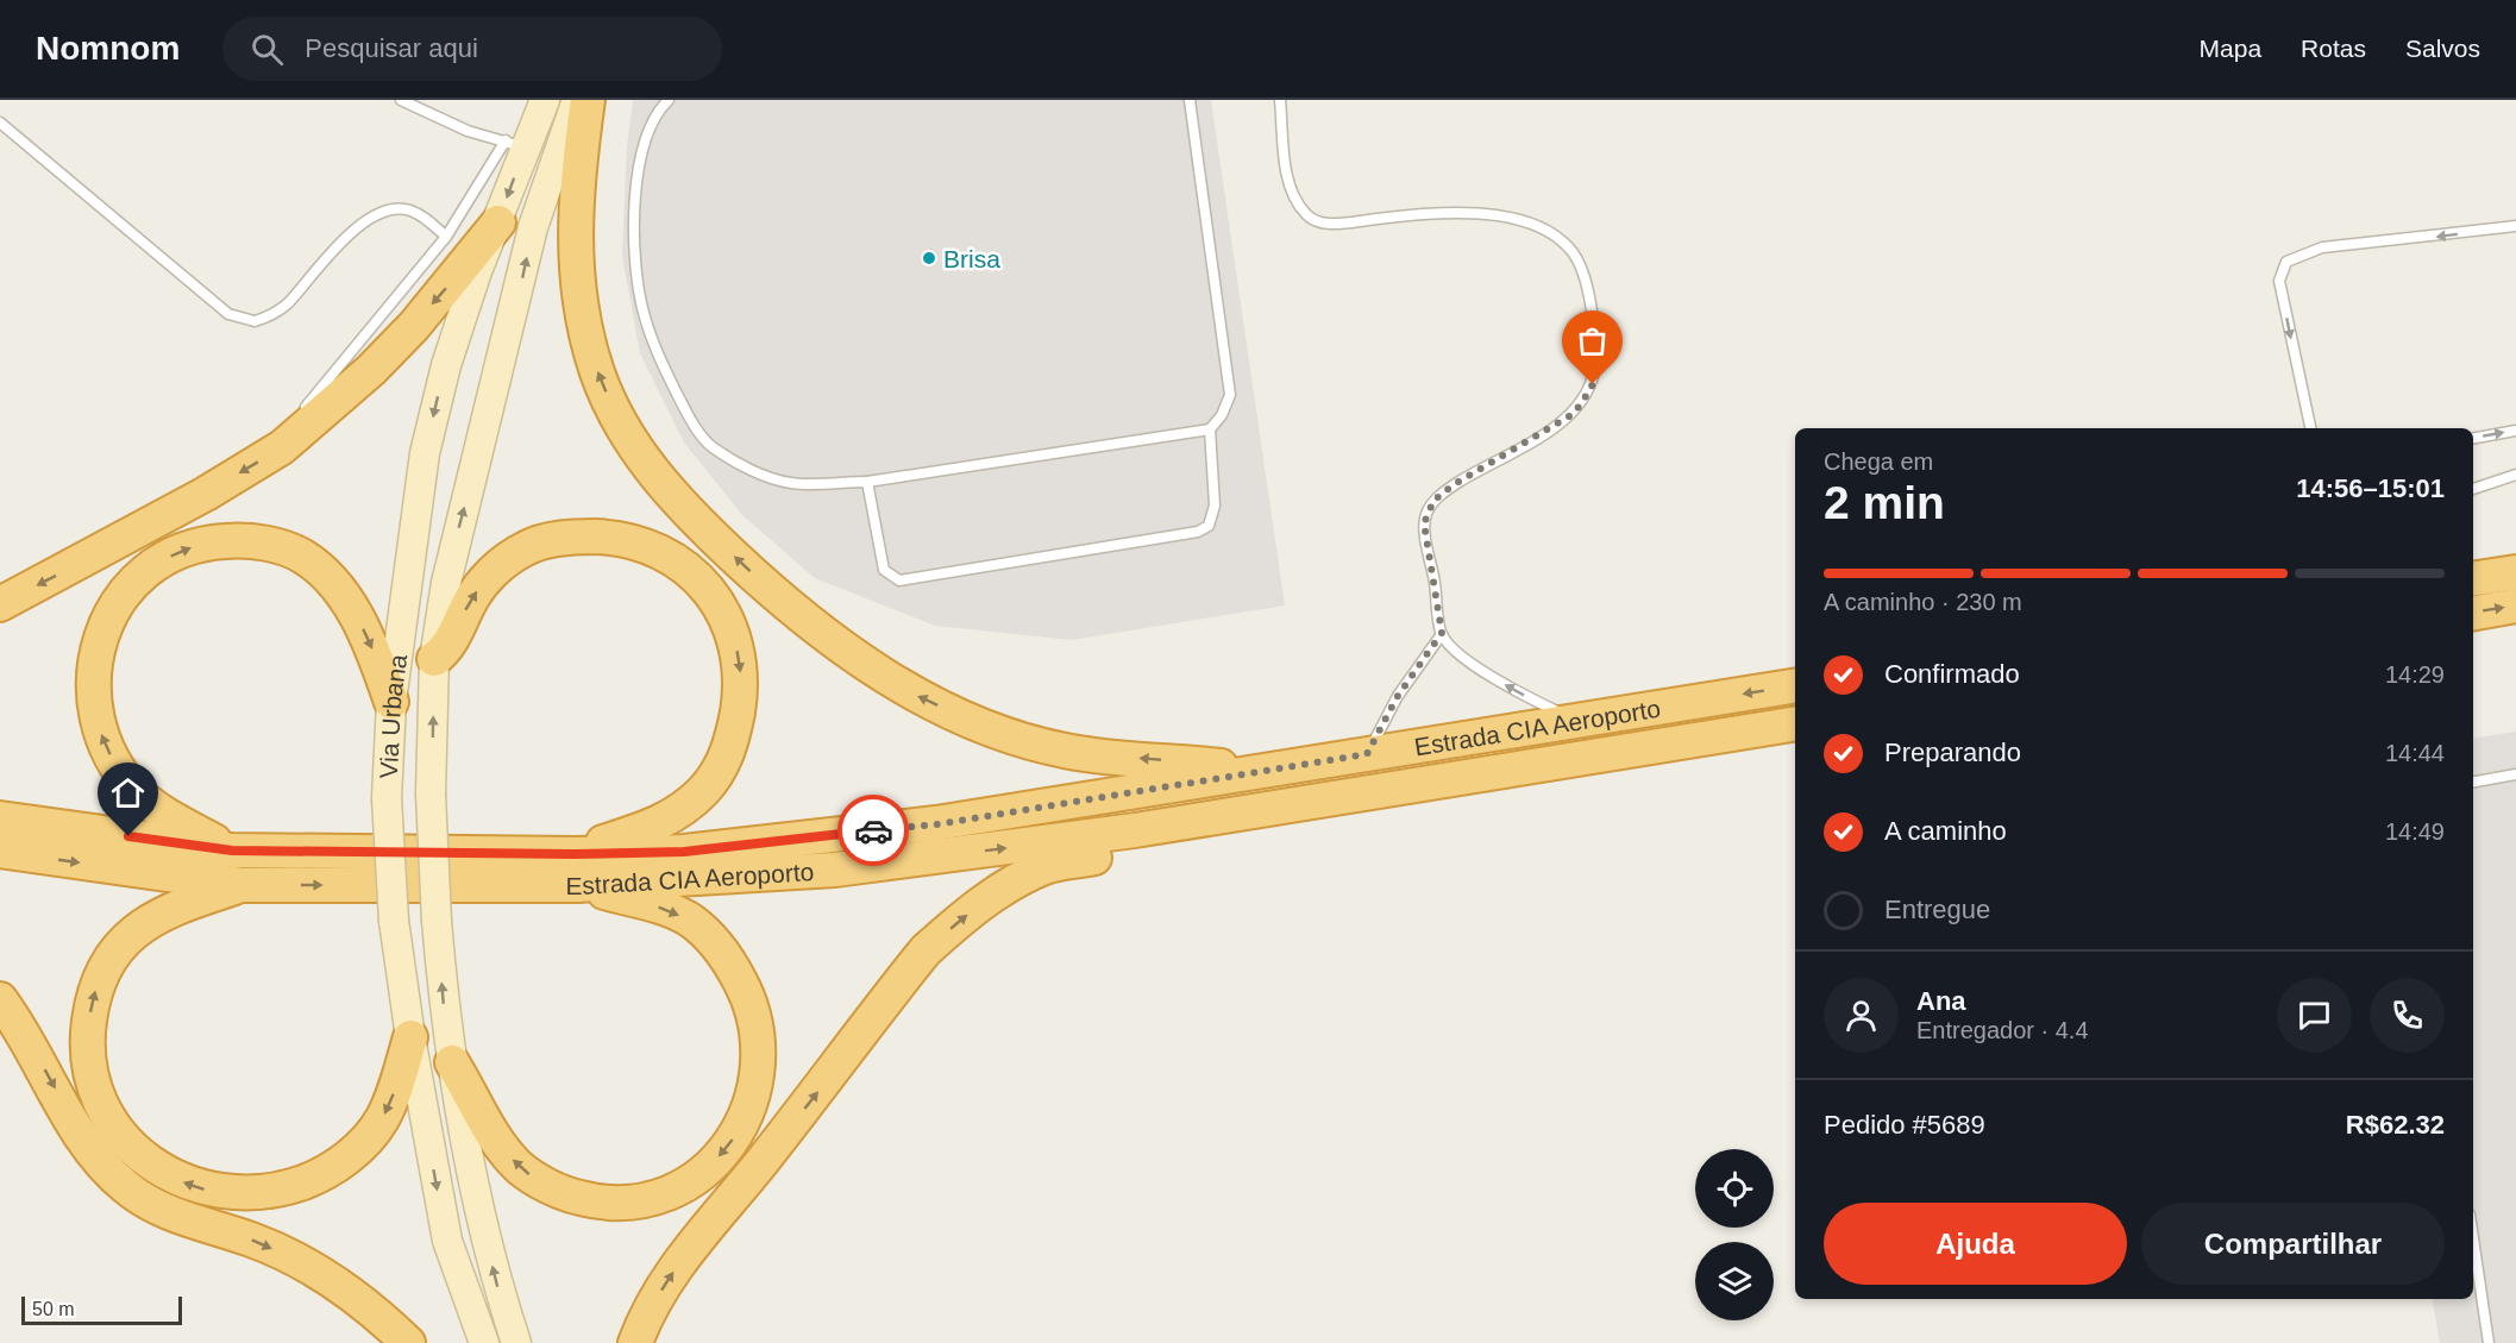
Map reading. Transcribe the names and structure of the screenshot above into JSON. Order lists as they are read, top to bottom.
{
  "streets": {
    "highway": ["Estrada CIA Aeroporto"],
    "main road": ["Via Urbana"]
  },
  "places": ["Brisa"],
  "scale_bar": "50 m",
  "page": {
    "header": "Nomnom",
    "search": "Pesquisar aqui",
    "nav": ["Mapa", "Rotas", "Salvos"],
    "heading": ["2 min", "Chega em", "14:56–15:01"],
    "panel": [
      "Ana",
      "Entregador · 4.4",
      "Pedido #5689",
      "R$62.32"
    ],
    "bar": "A caminho · 230 m",
    "list": [
      ["Confirmado", "14:29"],
      ["Preparando", "14:44"],
      ["A caminho", "14:49"],
      "Entregue"
    ],
    "buttons": ["Ajuda", "Compartilhar"],
    "scale": "50 m"
  }
}
